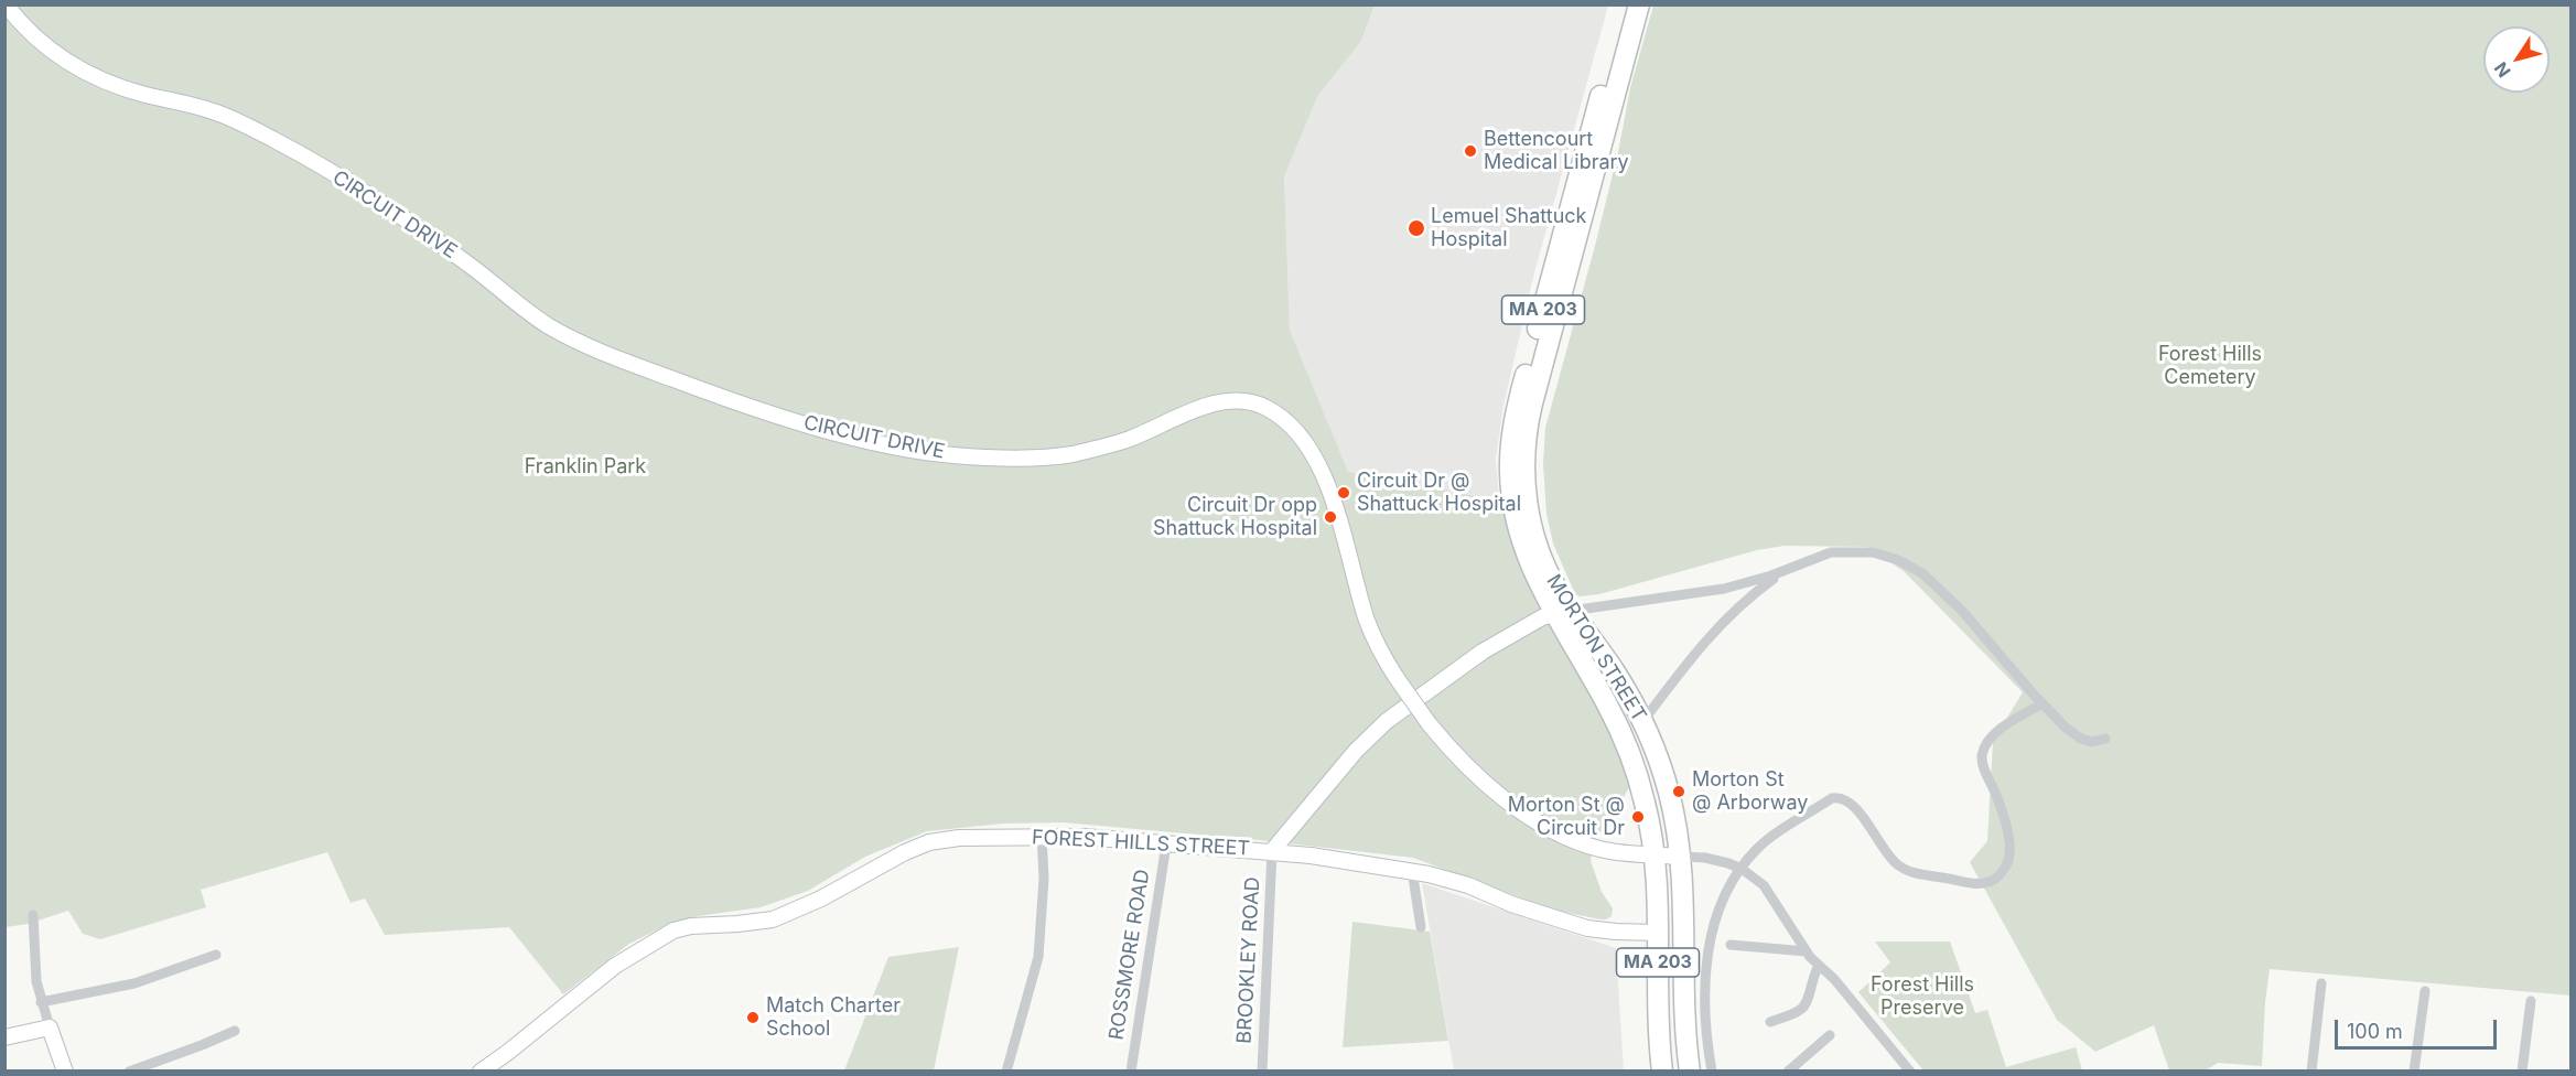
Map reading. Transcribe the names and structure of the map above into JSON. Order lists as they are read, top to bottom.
{
  "streets": {
    "highway": ["MA 203", "MORTON STREET"],
    "main road": ["CIRCUIT DRIVE", "FOREST HILLS STREET"],
    "street": ["ROSSMORE ROAD", "BROOKLEY ROAD"]
  },
  "crossings": [
    ["CIRCUIT DRIVE", "MA 203"],
    ["CIRCUIT DRIVE", "MORTON STREET"],
    ["MA 203", "MORTON STREET"],
    ["MA 203", "FOREST HILLS STREET"],
    ["FOREST HILLS STREET", "ROSSMORE ROAD"],
    ["FOREST HILLS STREET", "BROOKLEY ROAD"]
  ],
  "parks": ["Forest Hills Cemetery", "Franklin Park", "Forest Hills Preserve"],
  "places": [
    "Bettencourt Medical Library",
    "Lemuel Shattuck Hospital",
    "Circuit Dr @ Shattuck Hospital",
    "Circuit Dr opp Shattuck Hospital",
    "Morton St @ Arborway",
    "Morton St @ Circuit Dr",
    "Match Charter School"
  ],
  "scale_bar": "100 m",
  "north": "bottom left"
}
